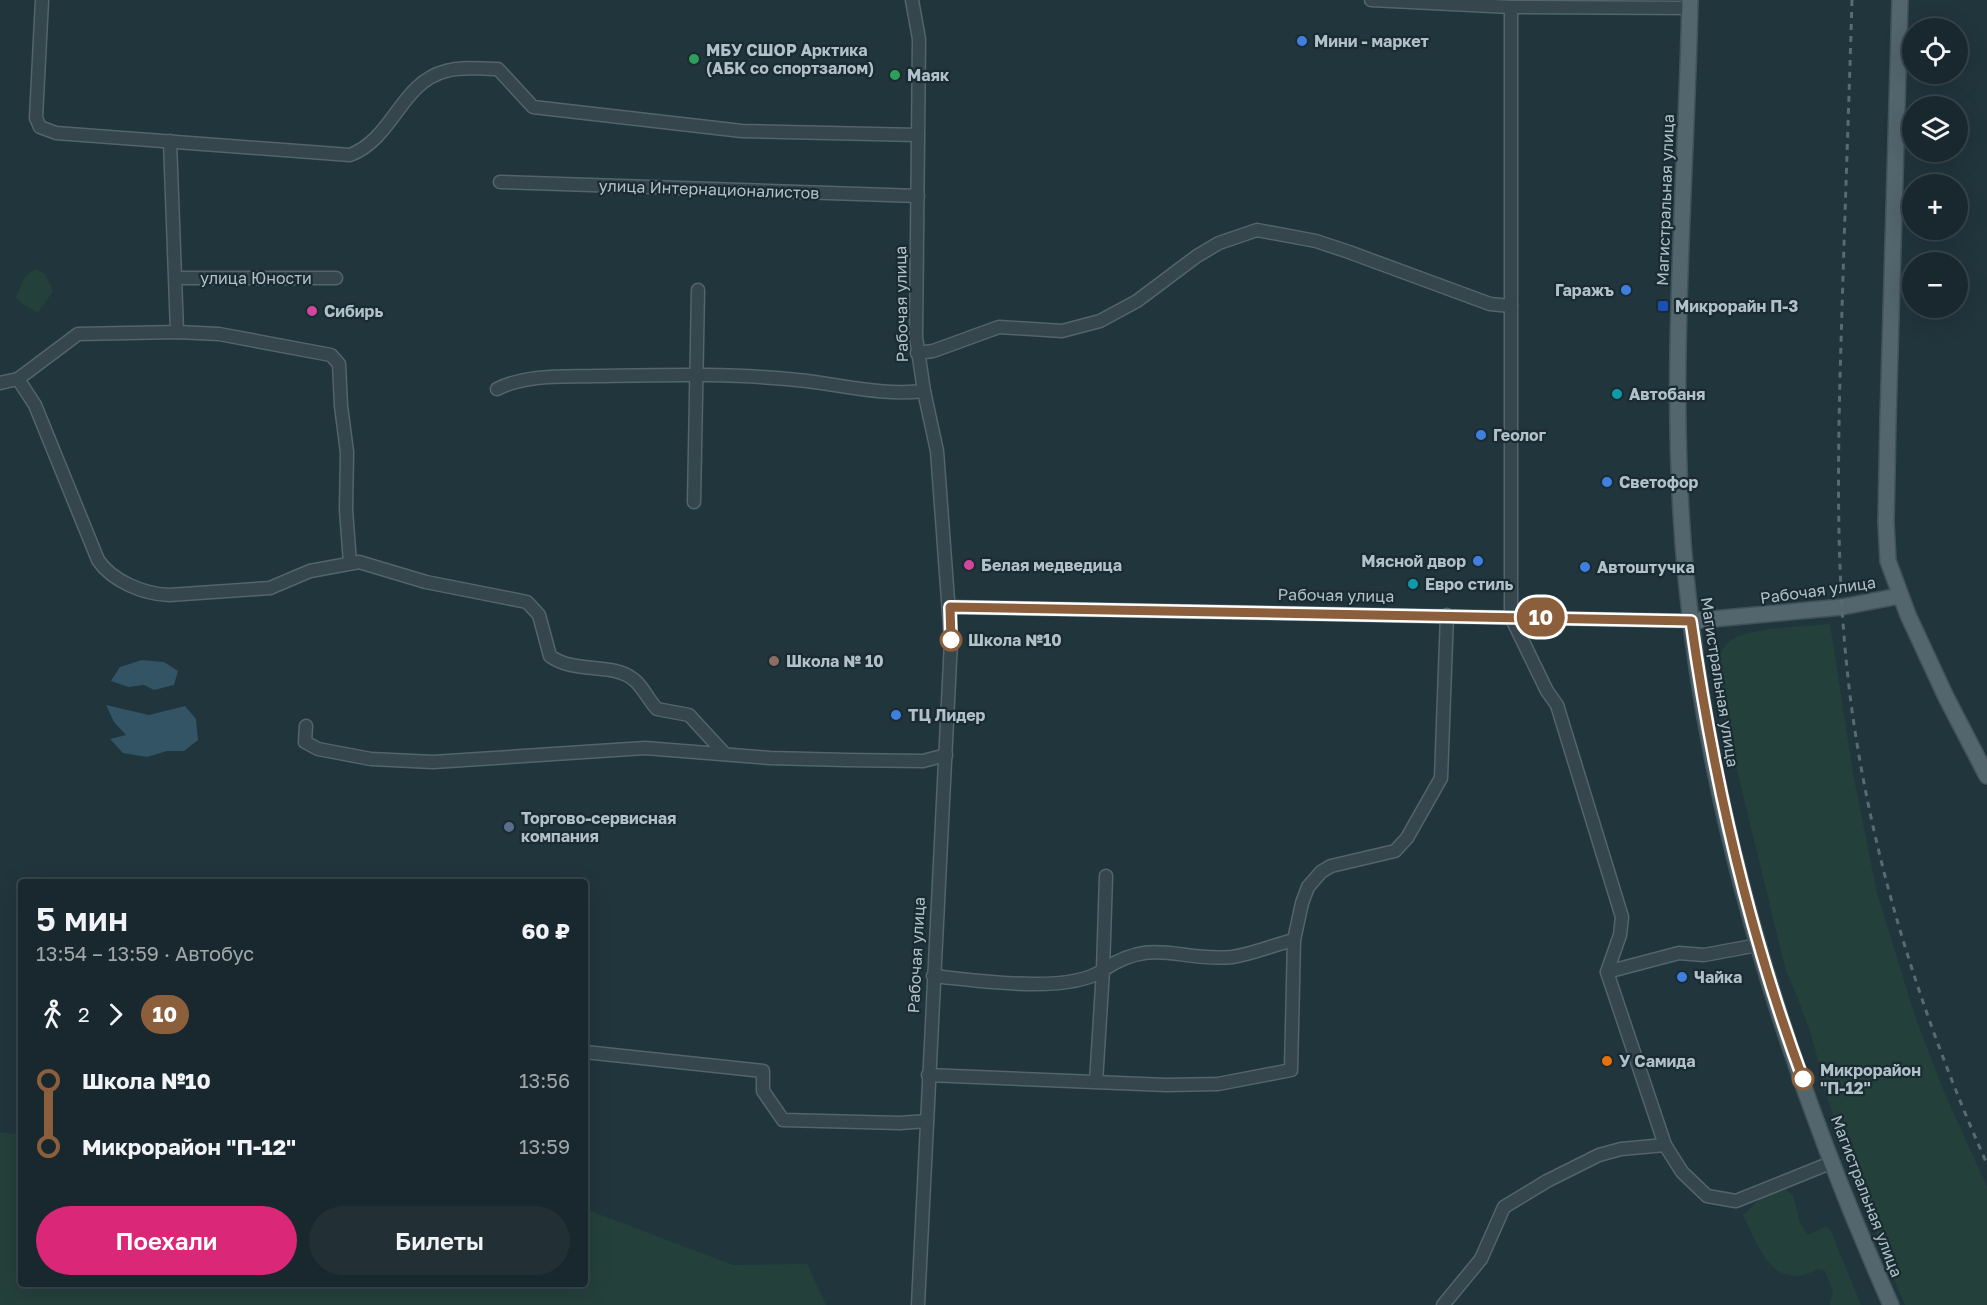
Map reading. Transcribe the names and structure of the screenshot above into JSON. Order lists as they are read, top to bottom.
{
  "streets": {
    "main road": ["Магистральная улица", "Рабочая улица"],
    "street": ["улица Интернационалистов", "улица Юности"]
  },
  "crossings": [
    ["улица Интернационалистов", "Рабочая улица"],
    ["Магистральная улица", "Рабочая улица"]
  ],
  "places": {
    "other": [
      "Мини - маркет",
      "МБУ СШОР Арктика (АБК со спортзалом)",
      "Маяк",
      "Гаражъ",
      "Сибирь",
      "Автобаня",
      "Геолог",
      "Светофор",
      "Мясной двор",
      "Белая медведица",
      "Автоштучка",
      "Евро стиль",
      "Школа №10",
      "Школа № 10",
      "ТЦ Лидер",
      "Торгово-сервисная компания",
      "Чайка",
      "У Самида",
      "Микрорайон \"П-12\""
    ],
    "transit": ["Микрорайн П-3"]
  },
  "lines": ["bus line 10"],
  "page": {
    "on_map": "10",
    "map_buttons": ["+", "−"],
    "heading": ["5 мин", "13:54 – 13:59 · Автобус", "60 ₽"],
    "legs": ["2", "10"],
    "list": [
      {
        "name": "Школа №10",
        "value": "13:56"
      },
      {
        "name": "Микрорайон \"П-12\"",
        "value": "13:59"
      }
    ],
    "buttons": ["Поехали", "Билеты"]
  }
}
